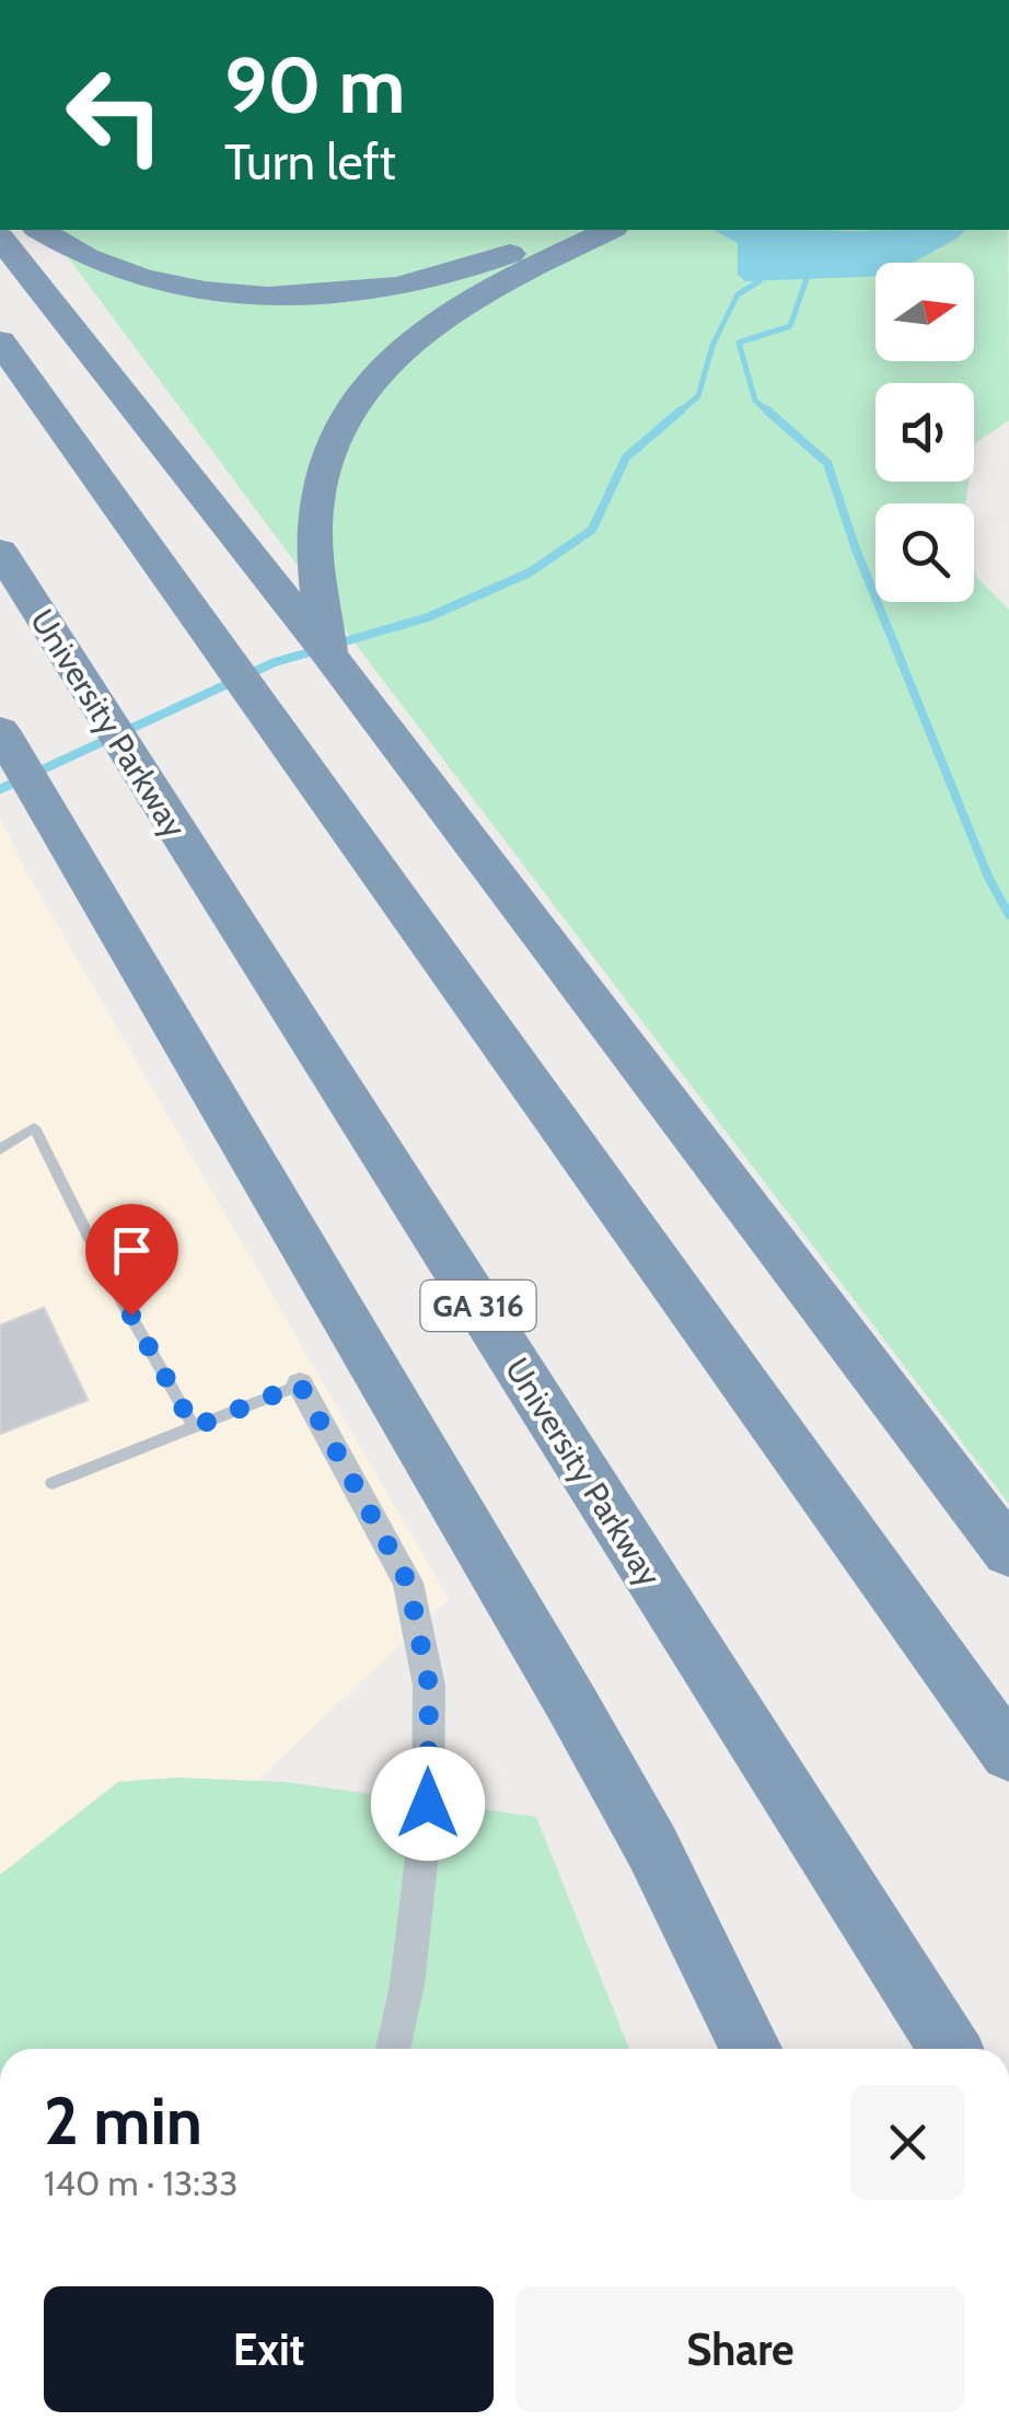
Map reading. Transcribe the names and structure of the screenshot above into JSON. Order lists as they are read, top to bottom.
{
  "streets": {
    "highway": ["University Parkway", "GA 316"]
  },
  "north": "right",
  "page": {
    "turn": ["90 m", "Turn left"],
    "heading": ["2 min", "140 m · 13:33"],
    "buttons": ["Exit", "Share"]
  }
}
